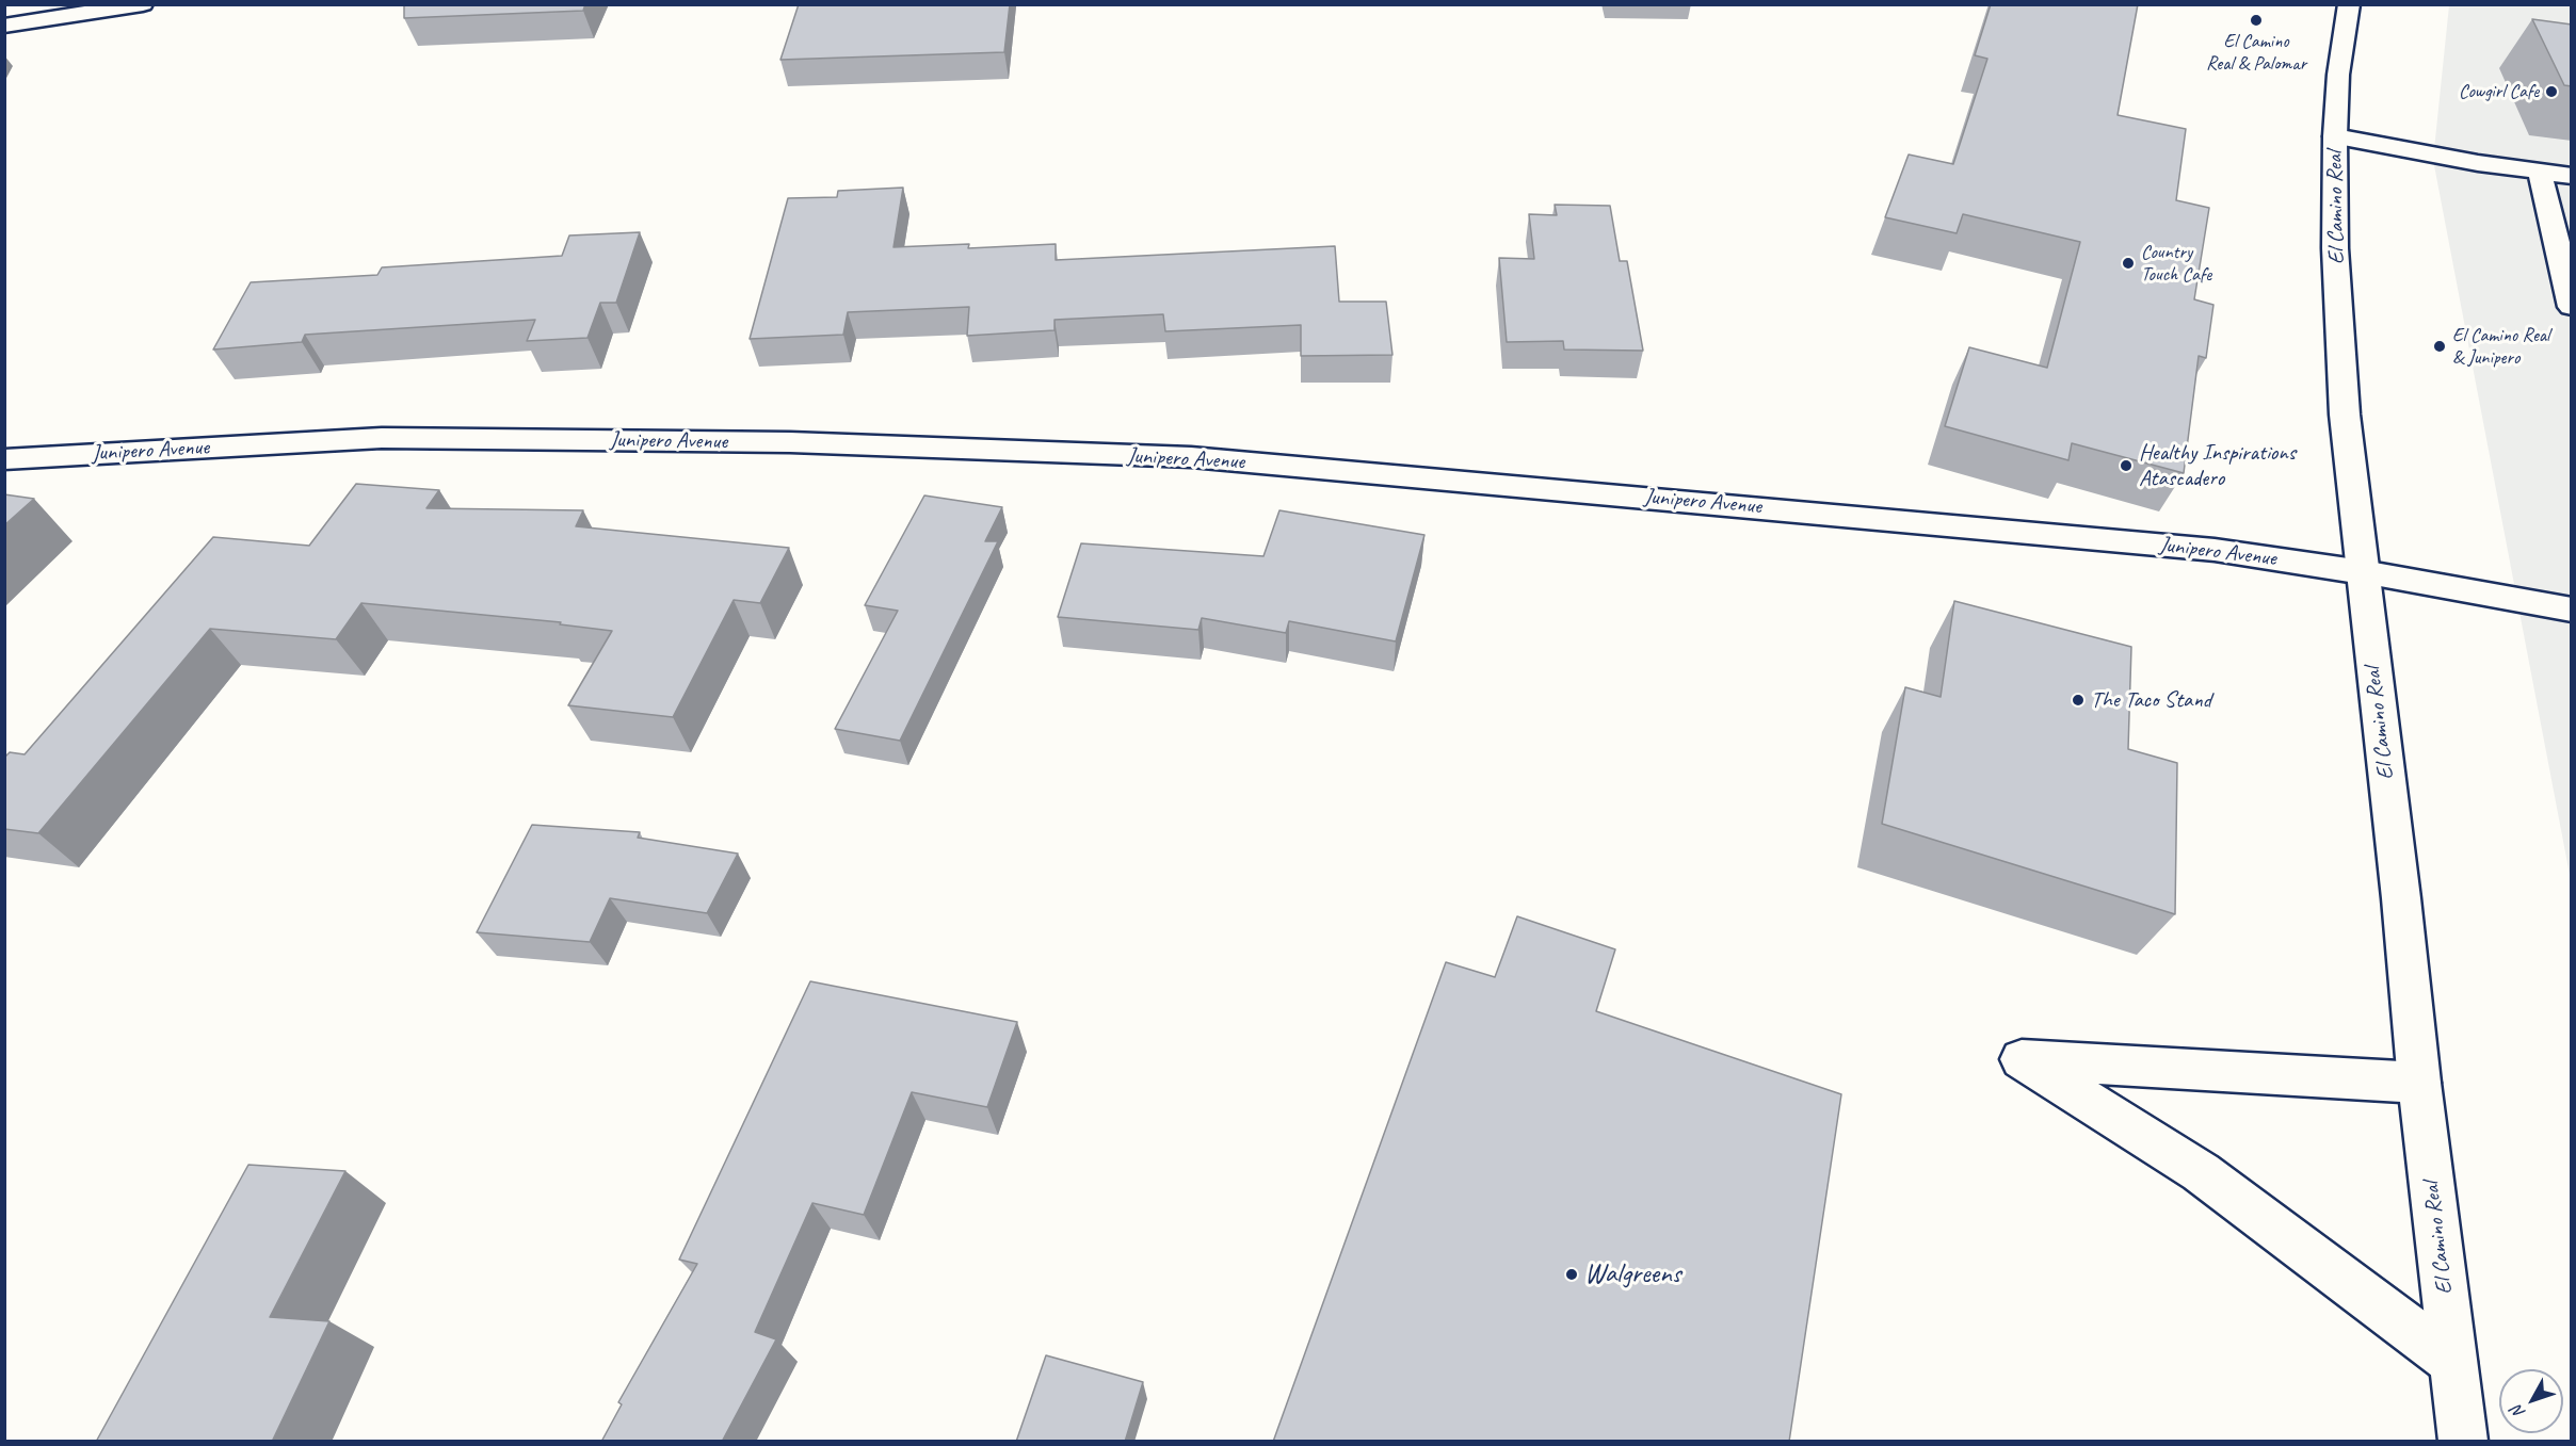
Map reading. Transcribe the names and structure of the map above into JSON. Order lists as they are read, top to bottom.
{
  "streets": {
    "street": ["El Camino Real", "Junipero Avenue"]
  },
  "crossings": [
    ["El Camino Real", "Junipero Avenue"]
  ],
  "places": [
    "El Camino Real & Palomar",
    "Cowgirl Cafe",
    "Country Touch Cafe",
    "El Camino Real & Junipero",
    "Healthy Inspirations Atascadero",
    "The Taco Stand",
    "Walgreens"
  ],
  "north": "bottom left"
}
